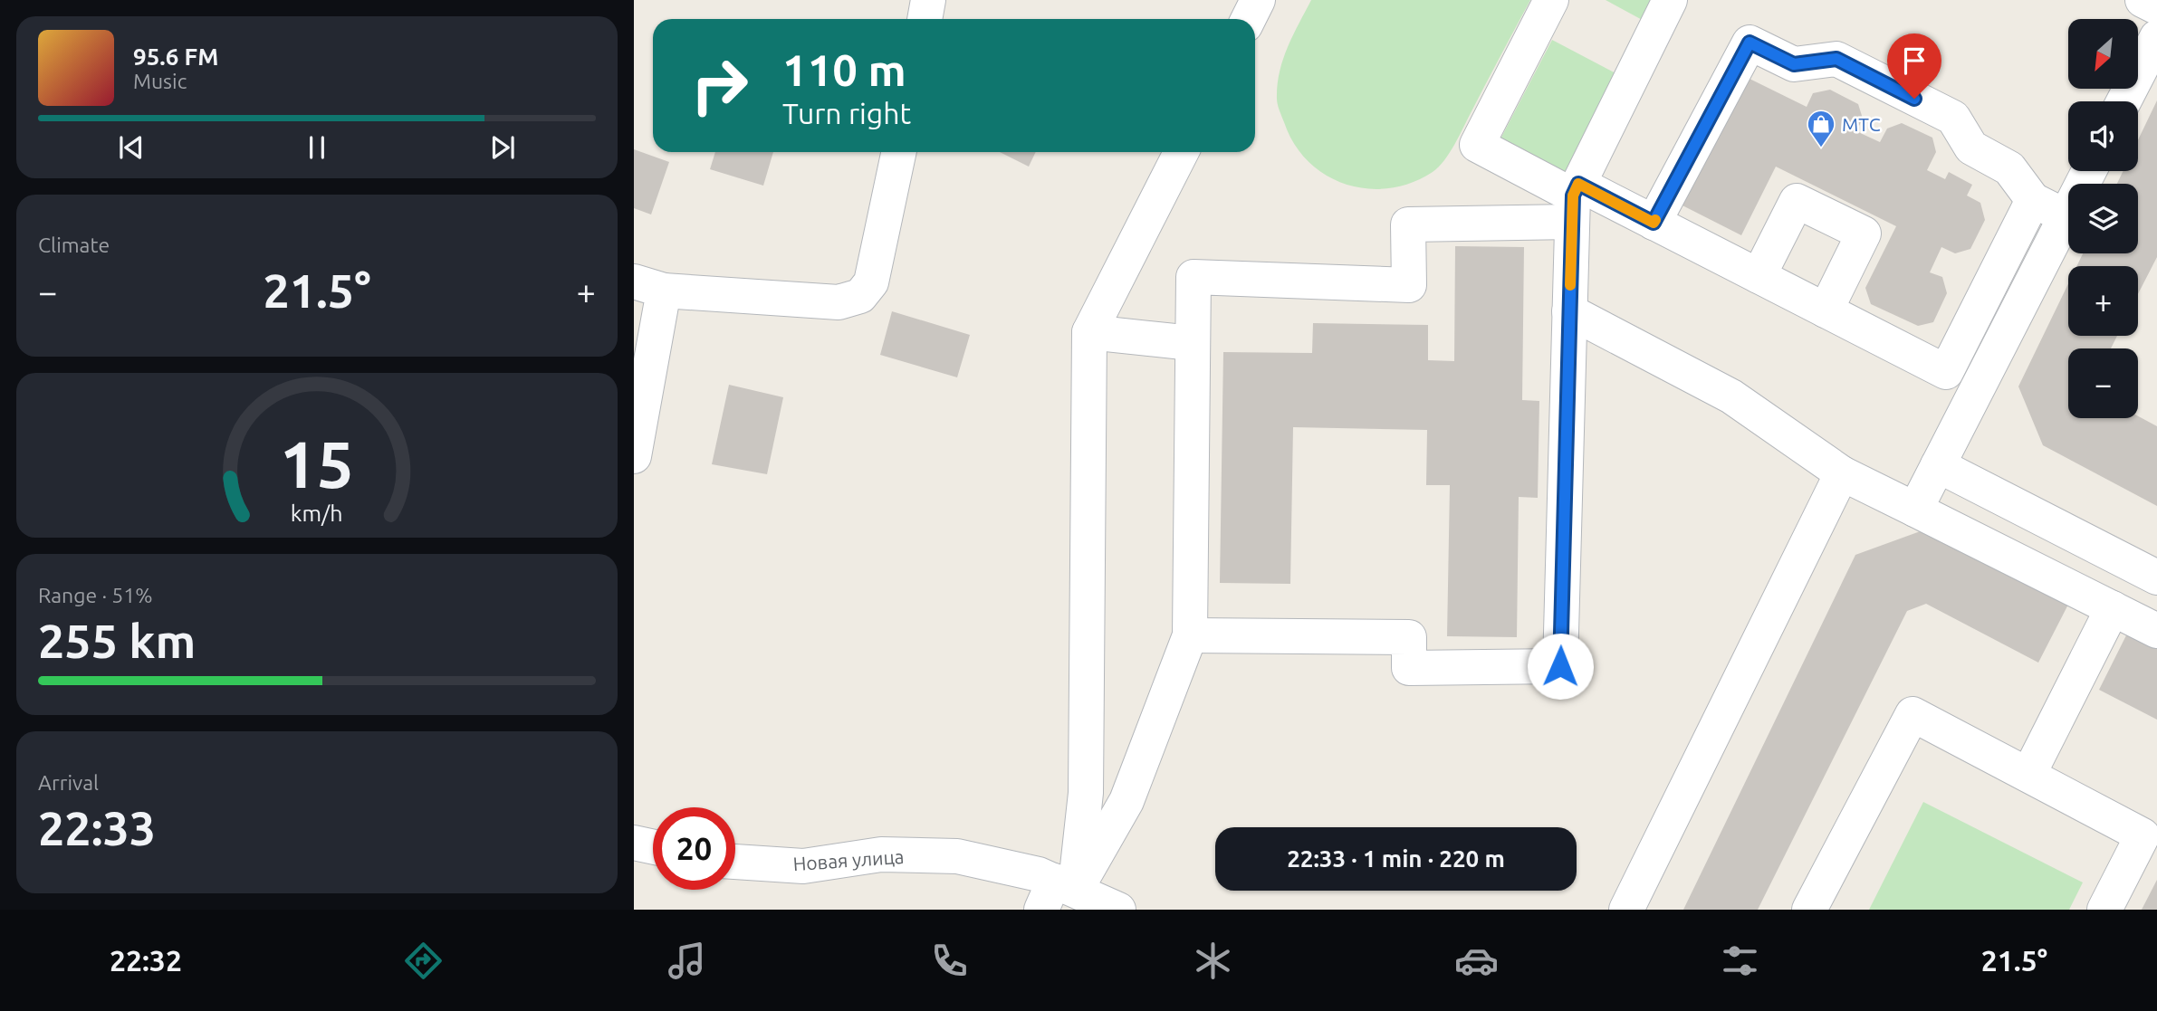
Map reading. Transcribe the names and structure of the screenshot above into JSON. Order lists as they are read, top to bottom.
{
  "streets": {
    "street": ["Новая улица"]
  },
  "places": {
    "shop": ["МТС"]
  },
  "north": "bottom left",
  "page": {
    "map_buttons": ["+", "−"],
    "turn": ["110 m", "Turn right"],
    "song": ["95.6 FM", "Music"],
    "tile": [
      "Climate",
      ["Range · 51%", "255 km"],
      ["Arrival", "22:33"]
    ],
    "heat": ["−", "21.5°", "+"],
    "limit": "20",
    "trip": "22:33 · 1 min · 220 m",
    "tabs": ["22:32", "21.5°"],
    "gauge": ["15", "km/h"]
  }
}
